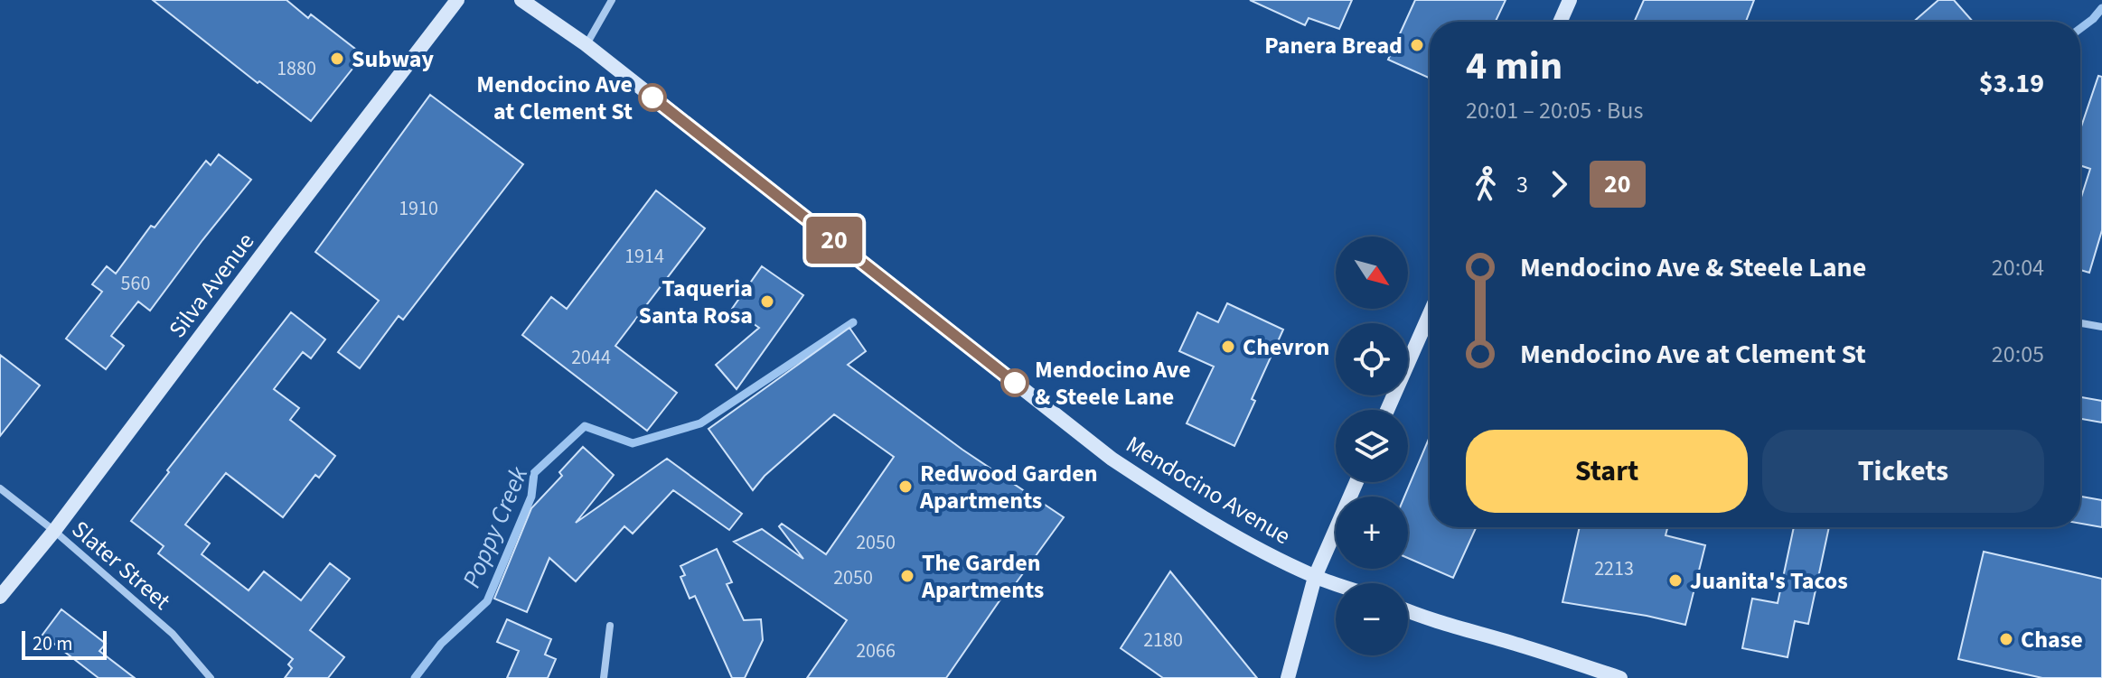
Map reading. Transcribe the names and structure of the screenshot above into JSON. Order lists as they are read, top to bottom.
{
  "streets": {
    "main road": ["Silva Avenue", "Mendocino Avenue"],
    "street": ["Slater Street"]
  },
  "crossings": [
    ["Silva Avenue", "Slater Street"]
  ],
  "water": ["Poppy Creek"],
  "places": [
    "Panera Bread",
    "Subway",
    "Mendocino Ave at Clement St",
    "Taqueria Santa Rosa",
    "Chevron",
    "Mendocino Ave & Steele Lane",
    "Redwood Garden Apartments",
    "The Garden Apartments",
    "Juanita's Tacos",
    "Chase"
  ],
  "lines": ["bus line 20"],
  "house_numbers": [
    "1880",
    "1910",
    "1914",
    "560",
    "2044",
    "2050",
    "2213",
    "2050",
    "2180",
    "2066"
  ],
  "scale_bar": "20 m",
  "north": "bottom right",
  "page": {
    "on_map": "20",
    "heading": ["4 min", "20:01 – 20:05 · Bus", "$3.19"],
    "legs": ["3", "20"],
    "list": [
      {
        "name": "Mendocino Ave & Steele Lane",
        "value": "20:04"
      },
      {
        "name": "Mendocino Ave at Clement St",
        "value": "20:05"
      }
    ],
    "map_buttons": ["+", "−"],
    "buttons": ["Start", "Tickets"],
    "scale": "20 m"
  }
}
